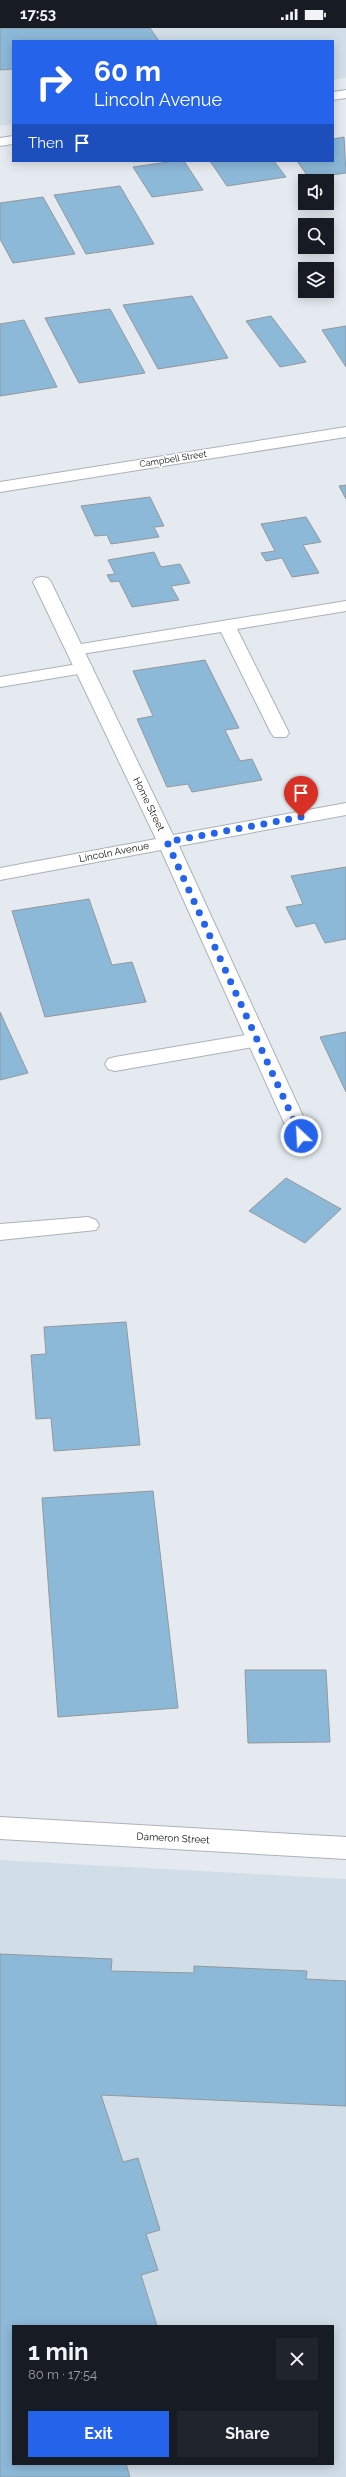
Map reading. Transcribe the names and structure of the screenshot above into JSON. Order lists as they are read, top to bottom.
{
  "streets": {
    "street": [
      "Campbell Street",
      "Home Street",
      "Lincoln Avenue",
      "Dameron Street"
    ]
  },
  "crossings": [
    ["Home Street", "Lincoln Avenue"]
  ],
  "page": {
    "status": "17:53",
    "turn": ["60 m", "Lincoln Avenue"],
    "then": "Then",
    "heading": ["1 min", "80 m · 17:54"],
    "buttons": ["Exit", "Share"]
  }
}
